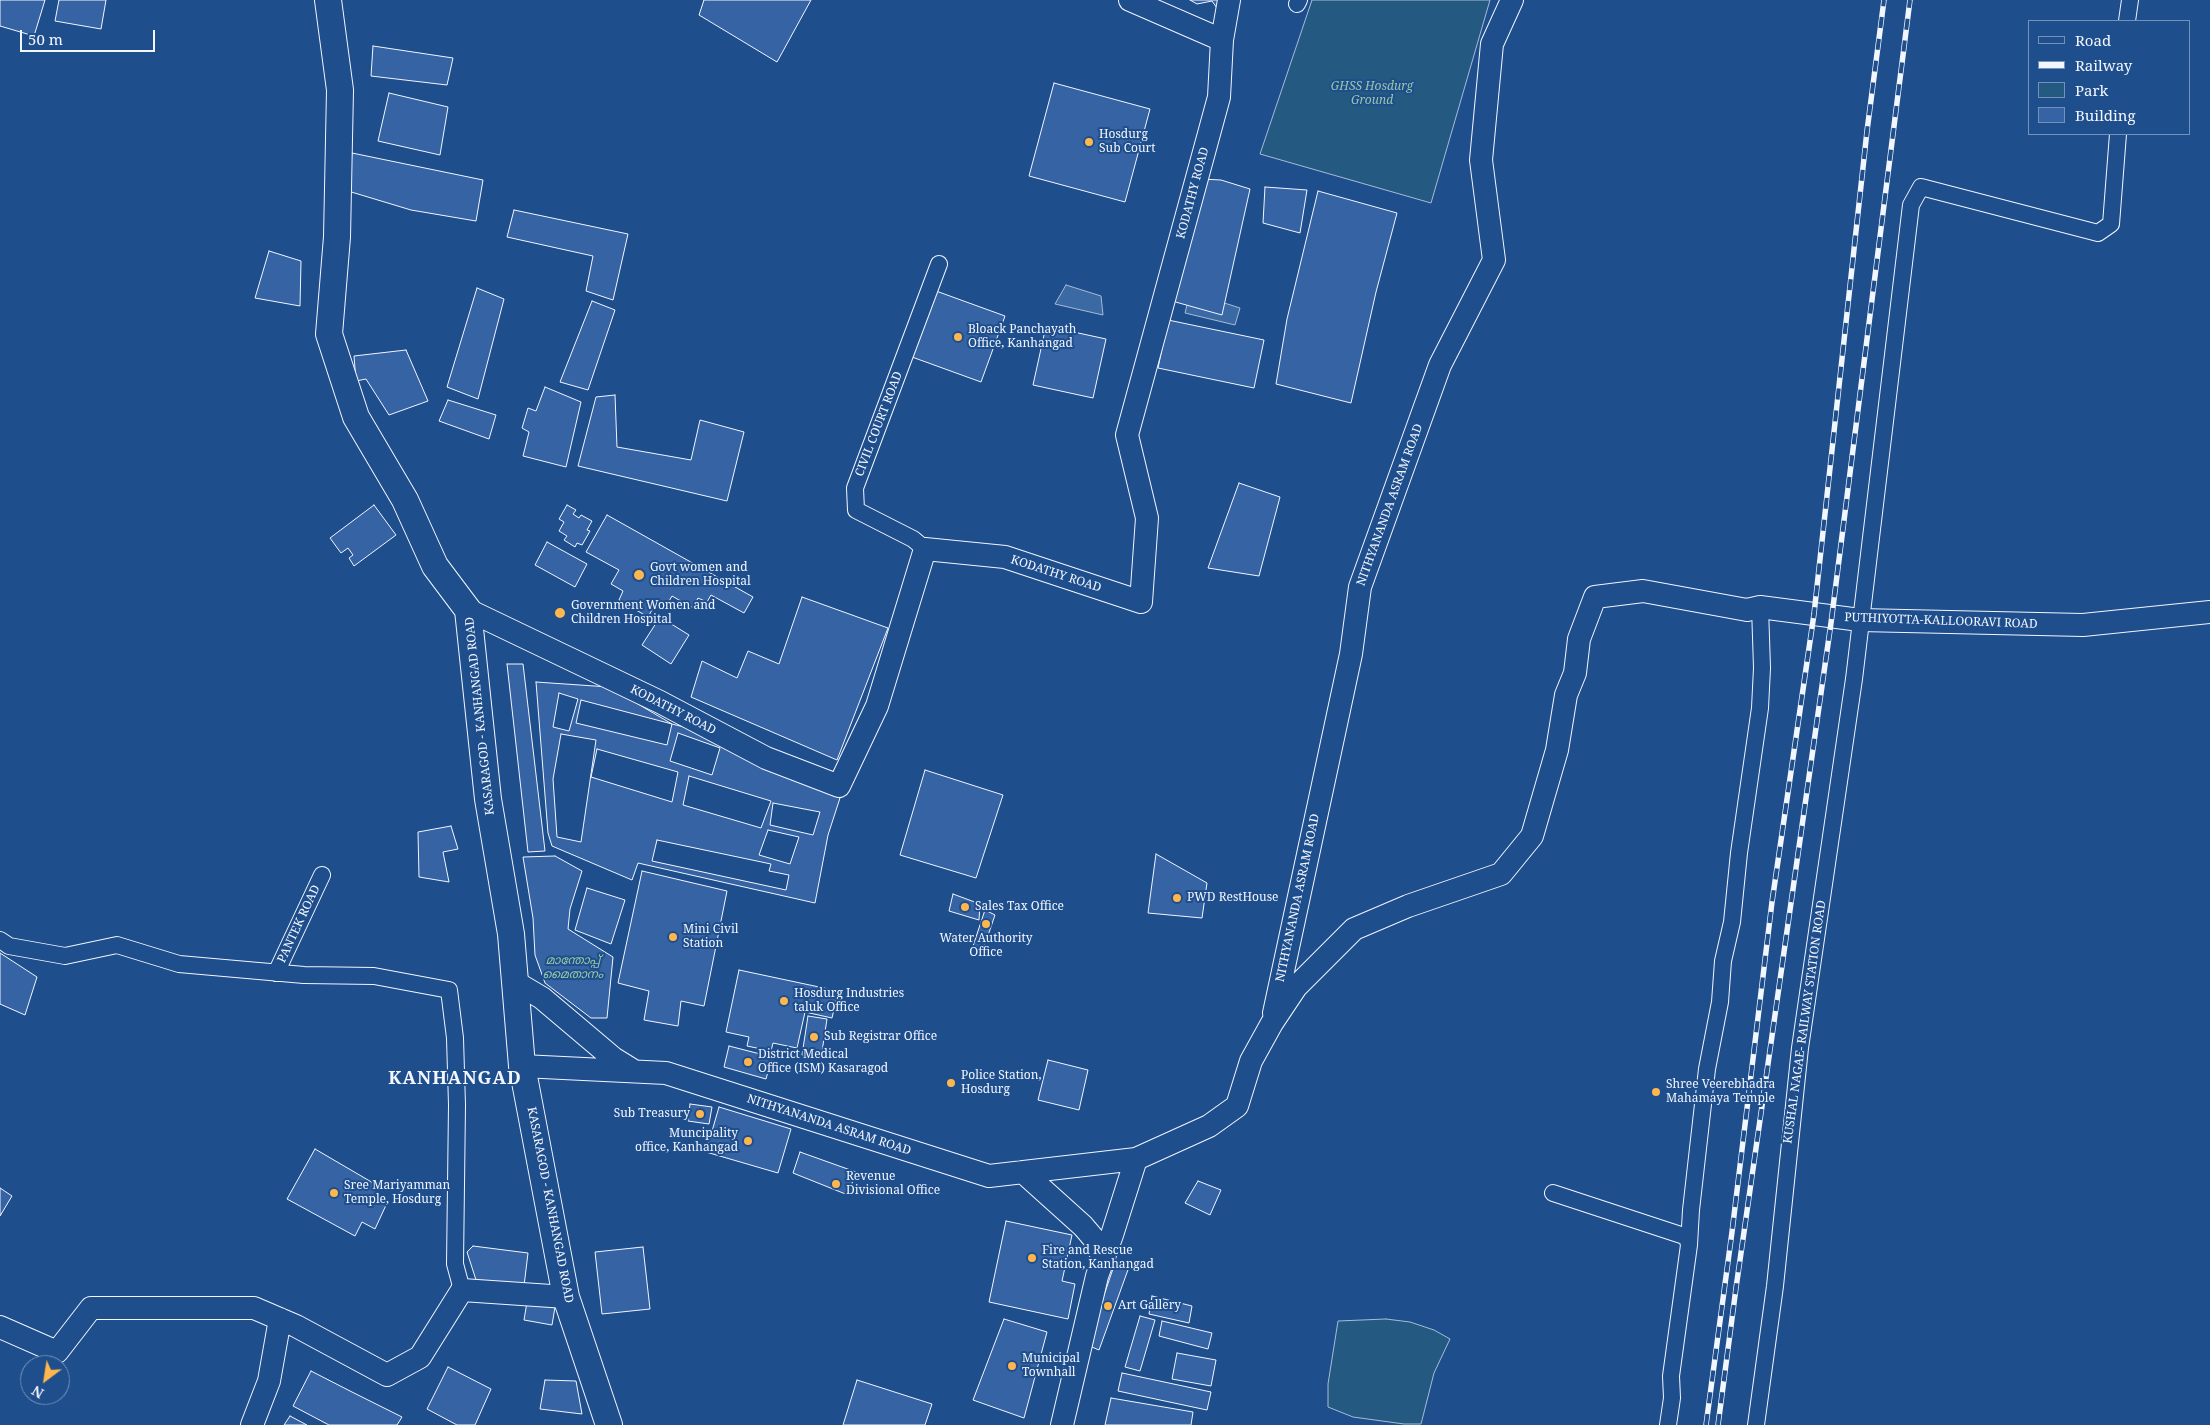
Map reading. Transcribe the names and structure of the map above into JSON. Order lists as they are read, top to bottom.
{
  "streets": {
    "main road": ["KASARAGOD - KANHANGAD ROAD"],
    "street": [
      "KODATHY ROAD",
      "CIVIL COURT ROAD",
      "NITHYANANDA ASRAM ROAD",
      "PUTHIYOTTA-KALLOORAVI ROAD",
      "PANTEK ROAD",
      "KUSHAL NAGAE- RAILWAY STATION ROAD"
    ]
  },
  "crossings": [
    ["KODATHY ROAD", "CIVIL COURT ROAD"],
    ["KODATHY ROAD", "KASARAGOD - KANHANGAD ROAD"],
    ["NITHYANANDA ASRAM ROAD", "PUTHIYOTTA-KALLOORAVI ROAD"],
    ["NITHYANANDA ASRAM ROAD", "KASARAGOD - KANHANGAD ROAD"],
    ["PUTHIYOTTA-KALLOORAVI ROAD", "KUSHAL NAGAE- RAILWAY STATION ROAD"]
  ],
  "districts": ["KANHANGAD"],
  "parks": ["GHSS Hosdurg Ground", "മാന്തോപ്പ് മൈതാനം"],
  "places": [
    "Hosdurg Sub Court",
    "Bloack Panchayath Office, Kanhangad",
    "Govt women and Children Hospital",
    "Government Women and Children Hospital",
    "PWD RestHouse",
    "Sales Tax Office",
    "Water Authority Office",
    "Mini Civil Station",
    "Hosdurg Industries taluk Office",
    "Sub Registrar Office",
    "District Medical Office (ISM) Kasaragod",
    "Police Station, Hosdurg",
    "Shree Veerebhadra Mahamaya Temple",
    "Sub Treasury",
    "Muncipality office, Kanhangad",
    "Revenue Divisional Office",
    "Sree Mariyamman Temple, Hosdurg",
    "Fire and Rescue Station, Kanhangad",
    "Art Gallery",
    "Municipal Townhall"
  ],
  "legend": [
    "Road",
    "Railway",
    "Park",
    "Building"
  ],
  "scale_bar": "50 m",
  "north": "bottom left"
}
